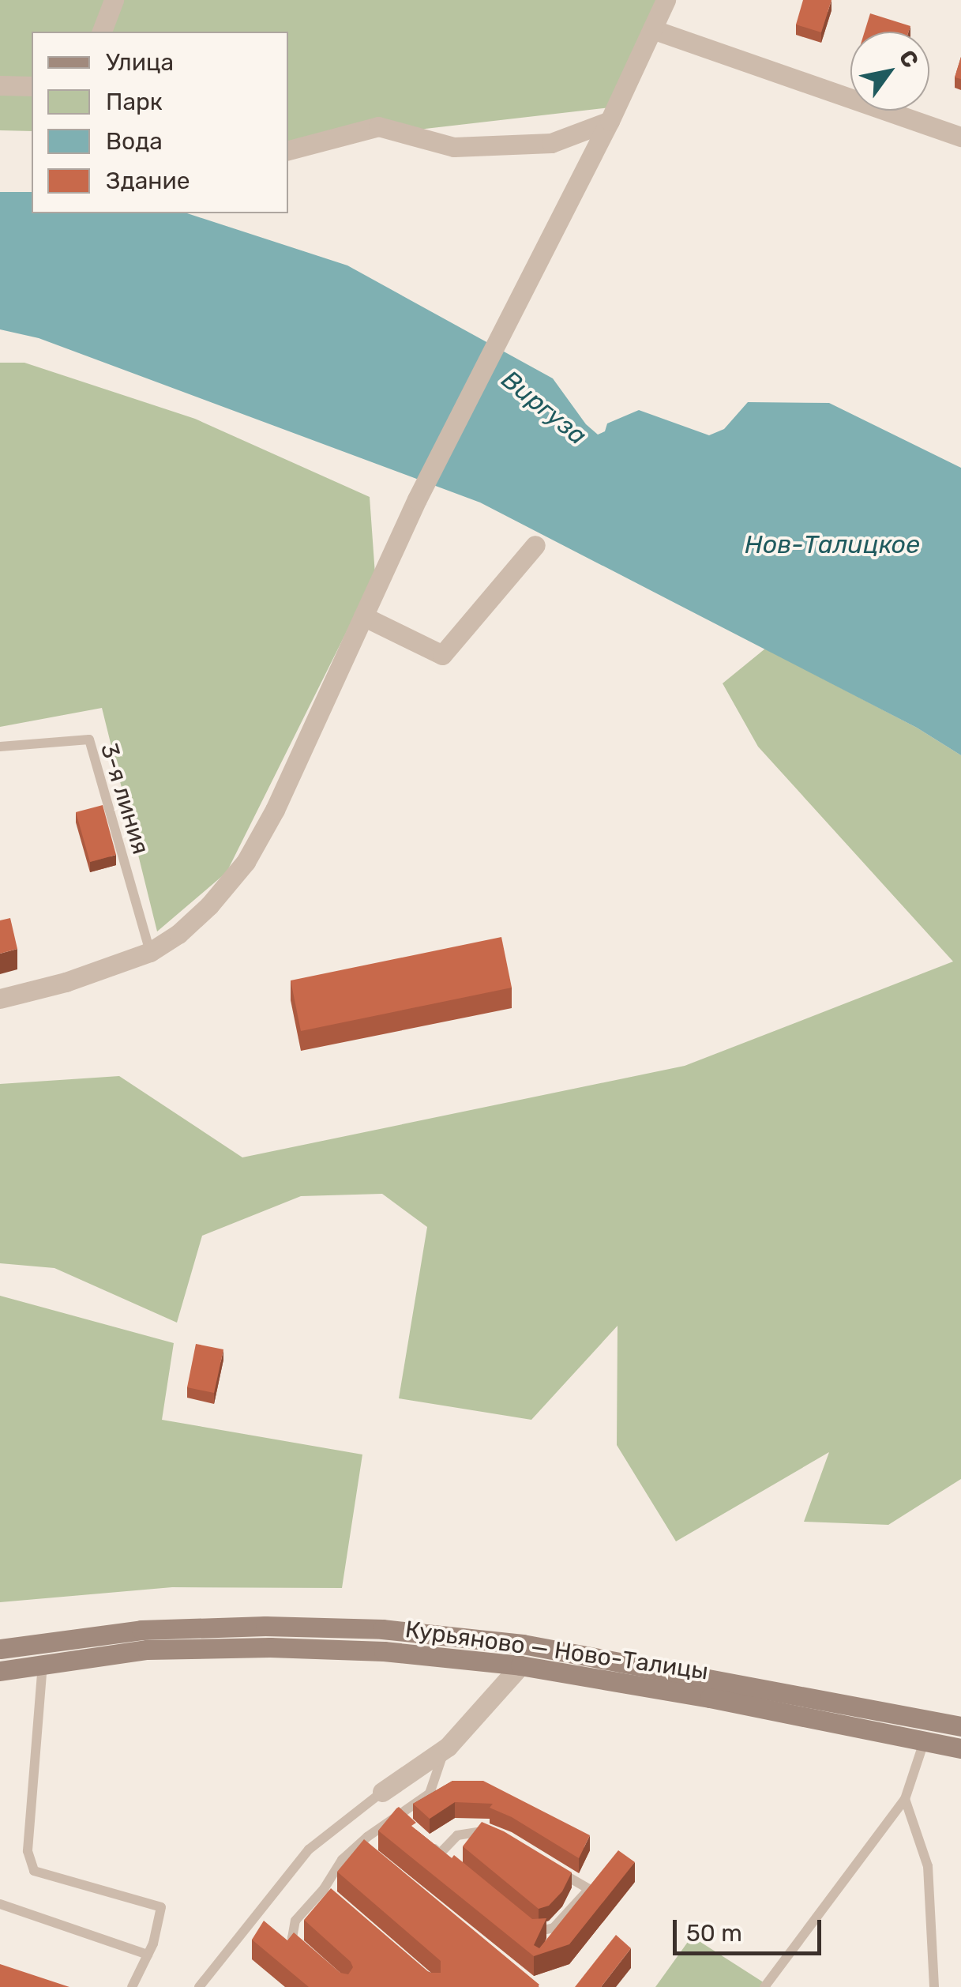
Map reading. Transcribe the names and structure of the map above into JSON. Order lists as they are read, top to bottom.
{
  "streets": {
    "main road": ["Курьяново — Ново-Талицы"],
    "lane": ["3-я линия"]
  },
  "water": ["Виргуза", "Нов-Талицкое"],
  "legend": [
    "Улица",
    "Парк",
    "Вода",
    "Здание"
  ],
  "scale_bar": "50 m",
  "north": "top right"
}
